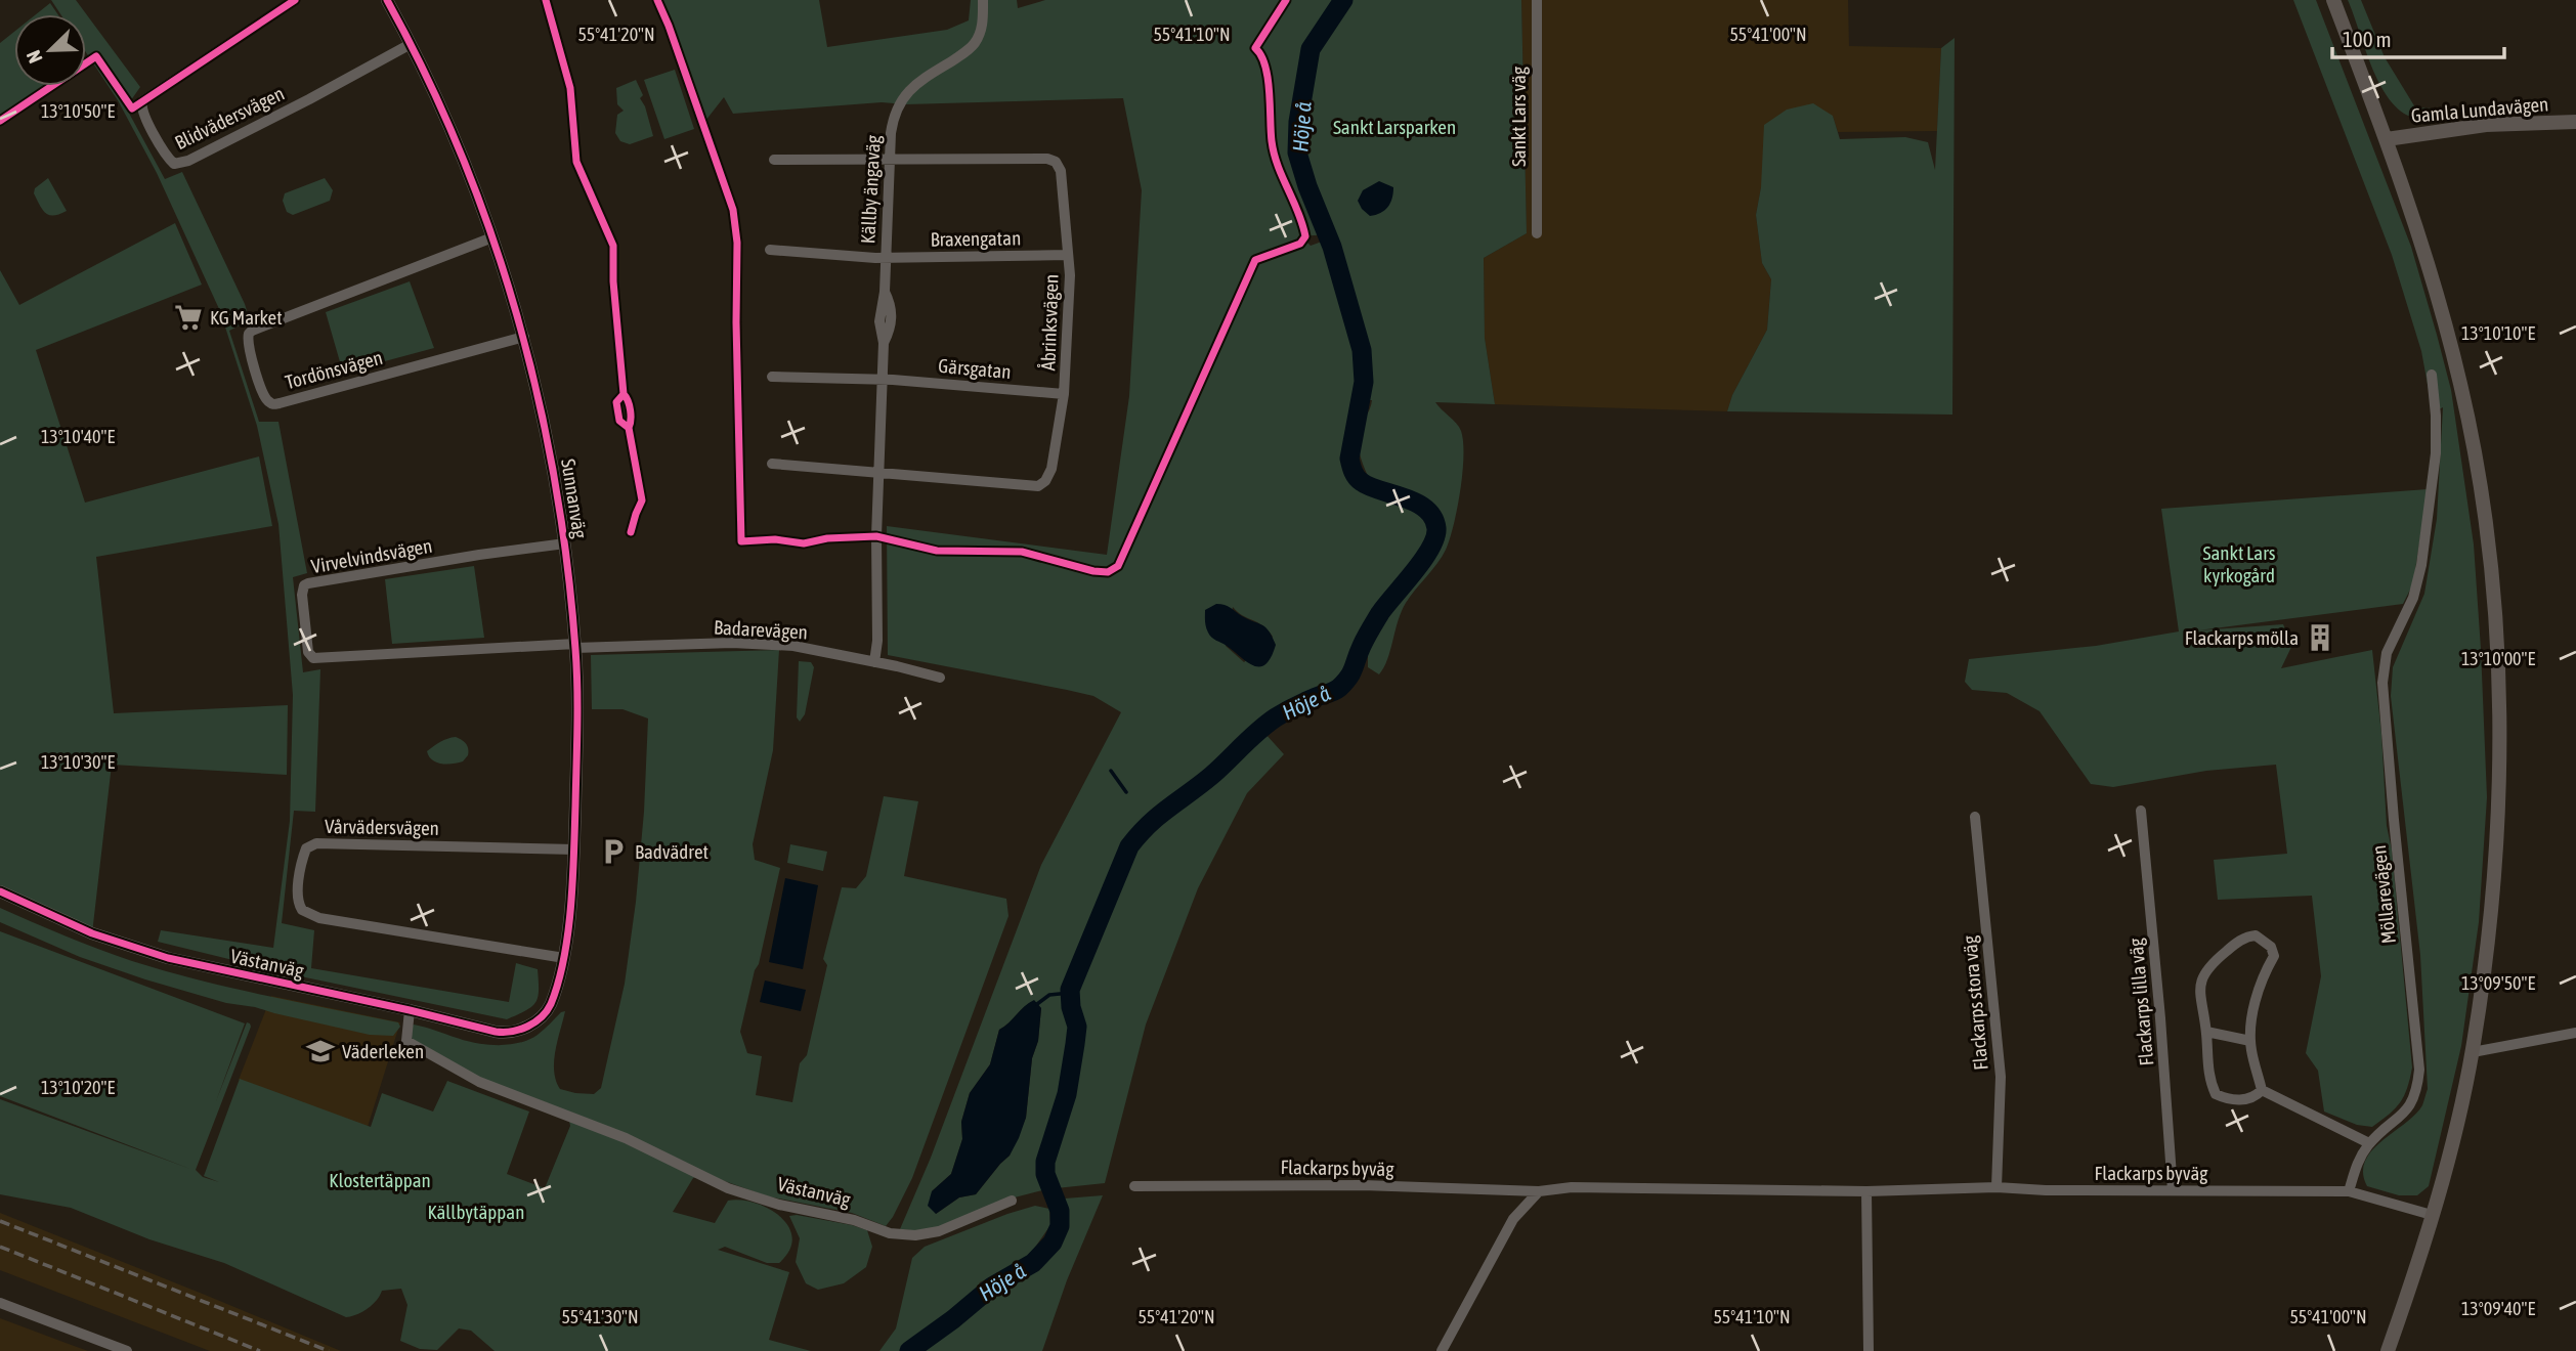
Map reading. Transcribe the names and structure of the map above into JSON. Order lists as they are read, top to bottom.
{
  "streets": {
    "main road": ["Gamla Lundavägen"],
    "street": [
      "Sankt Lars väg",
      "Blidvädersvägen",
      "Källby ängaväg",
      "Braxengatan",
      "Åbrinksvägen",
      "Gärsgatan",
      "Tordönsvägen",
      "Sunnanväg",
      "Virvelvindsvägen",
      "Badarevägen",
      "Vårvädersvägen",
      "Möllarevägen",
      "Västanväg",
      "Flackarps lilla väg",
      "Flackarps stora väg",
      "Flackarps byväg"
    ]
  },
  "crossings": [
    ["Blidvädersvägen", "Sunnanväg"],
    ["Källby ängaväg", "Braxengatan"],
    ["Källby ängaväg", "Åbrinksvägen"],
    ["Källby ängaväg", "Gärsgatan"],
    ["Källby ängaväg", "Badarevägen"],
    ["Braxengatan", "Åbrinksvägen"],
    ["Åbrinksvägen", "Gärsgatan"],
    ["Tordönsvägen", "Sunnanväg"],
    ["Sunnanväg", "Virvelvindsvägen"],
    ["Sunnanväg", "Badarevägen"],
    ["Sunnanväg", "Vårvädersvägen"],
    ["Sunnanväg", "Västanväg"],
    ["Virvelvindsvägen", "Badarevägen"],
    ["Möllarevägen", "Flackarps byväg"],
    ["Flackarps lilla väg", "Flackarps byväg"],
    ["Flackarps stora väg", "Flackarps byväg"]
  ],
  "water": ["Höje å"],
  "parks": [
    "Sankt Larsparken",
    "Sankt Lars kyrkogård",
    "Klostertäppan",
    "Källbytäppan"
  ],
  "places": {
    "supermarket": ["KG Market"],
    "building": ["Flackarps mölla"],
    "parking": ["Badvädret"],
    "school or university": ["Väderleken"]
  },
  "scale_bar": "100 m",
  "north": "bottom left",
  "coordinates": [
    "55°41'20\"N",
    "55°41'10\"N",
    "55°41'00\"N",
    "13°10'50\"E",
    "13°10'10\"E",
    "13°10'40\"E",
    "13°10'00\"E",
    "13°10'30\"E",
    "13°09'50\"E",
    "13°10'20\"E",
    "13°09'40\"E",
    "55°41'30\"N"
  ]
}
